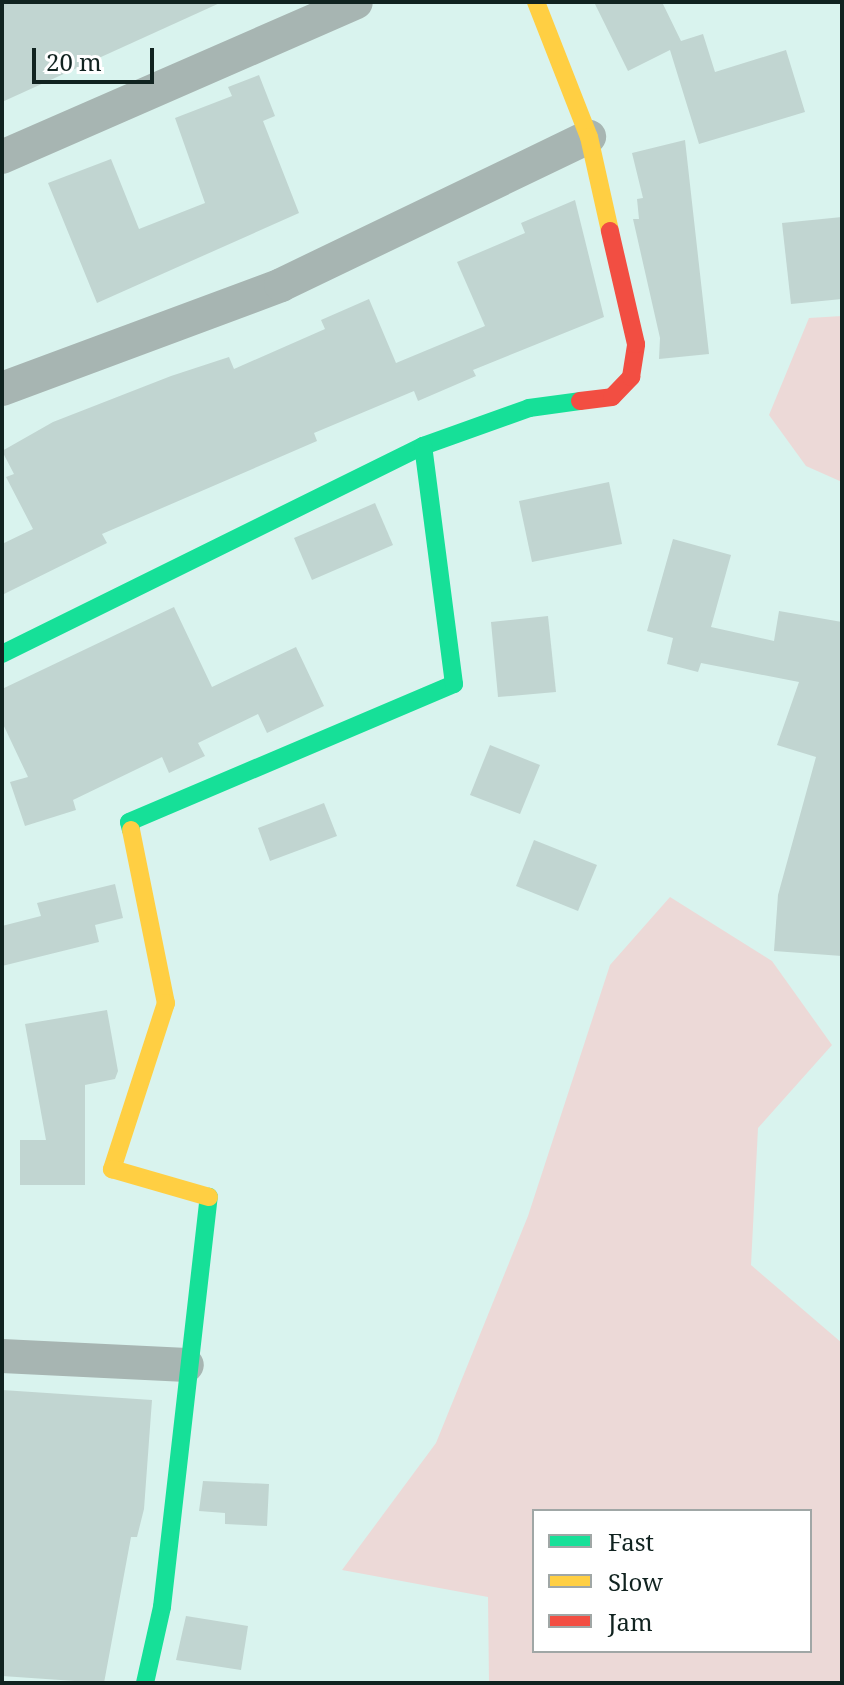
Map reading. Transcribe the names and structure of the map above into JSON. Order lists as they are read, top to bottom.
{
  "legend": ["Fast", "Slow", "Jam"],
  "scale_bar": "20 m"
}
